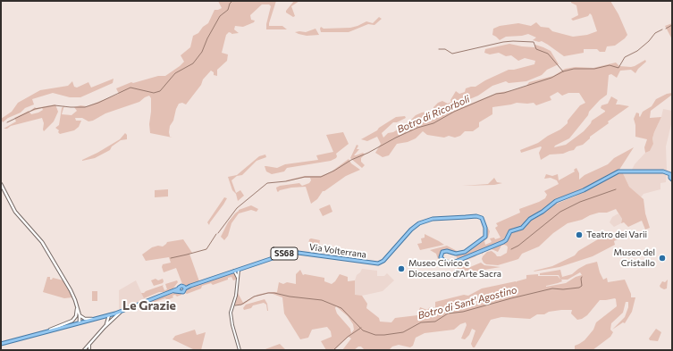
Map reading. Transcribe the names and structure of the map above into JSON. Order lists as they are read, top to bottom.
{
  "streets": {
    "main road": ["Via Volterrana", "SS68"]
  },
  "crossings": [
    ["Via Volterrana", "SS68"]
  ],
  "districts": ["Le Grazie"],
  "water": ["Botro di Ricorboli", "Botro di Sant' Agostino"],
  "places": ["Teatro dei Varii", "Museo del Cristallo", "Museo Civico e Diocesano d'Arte Sacra"]
}
